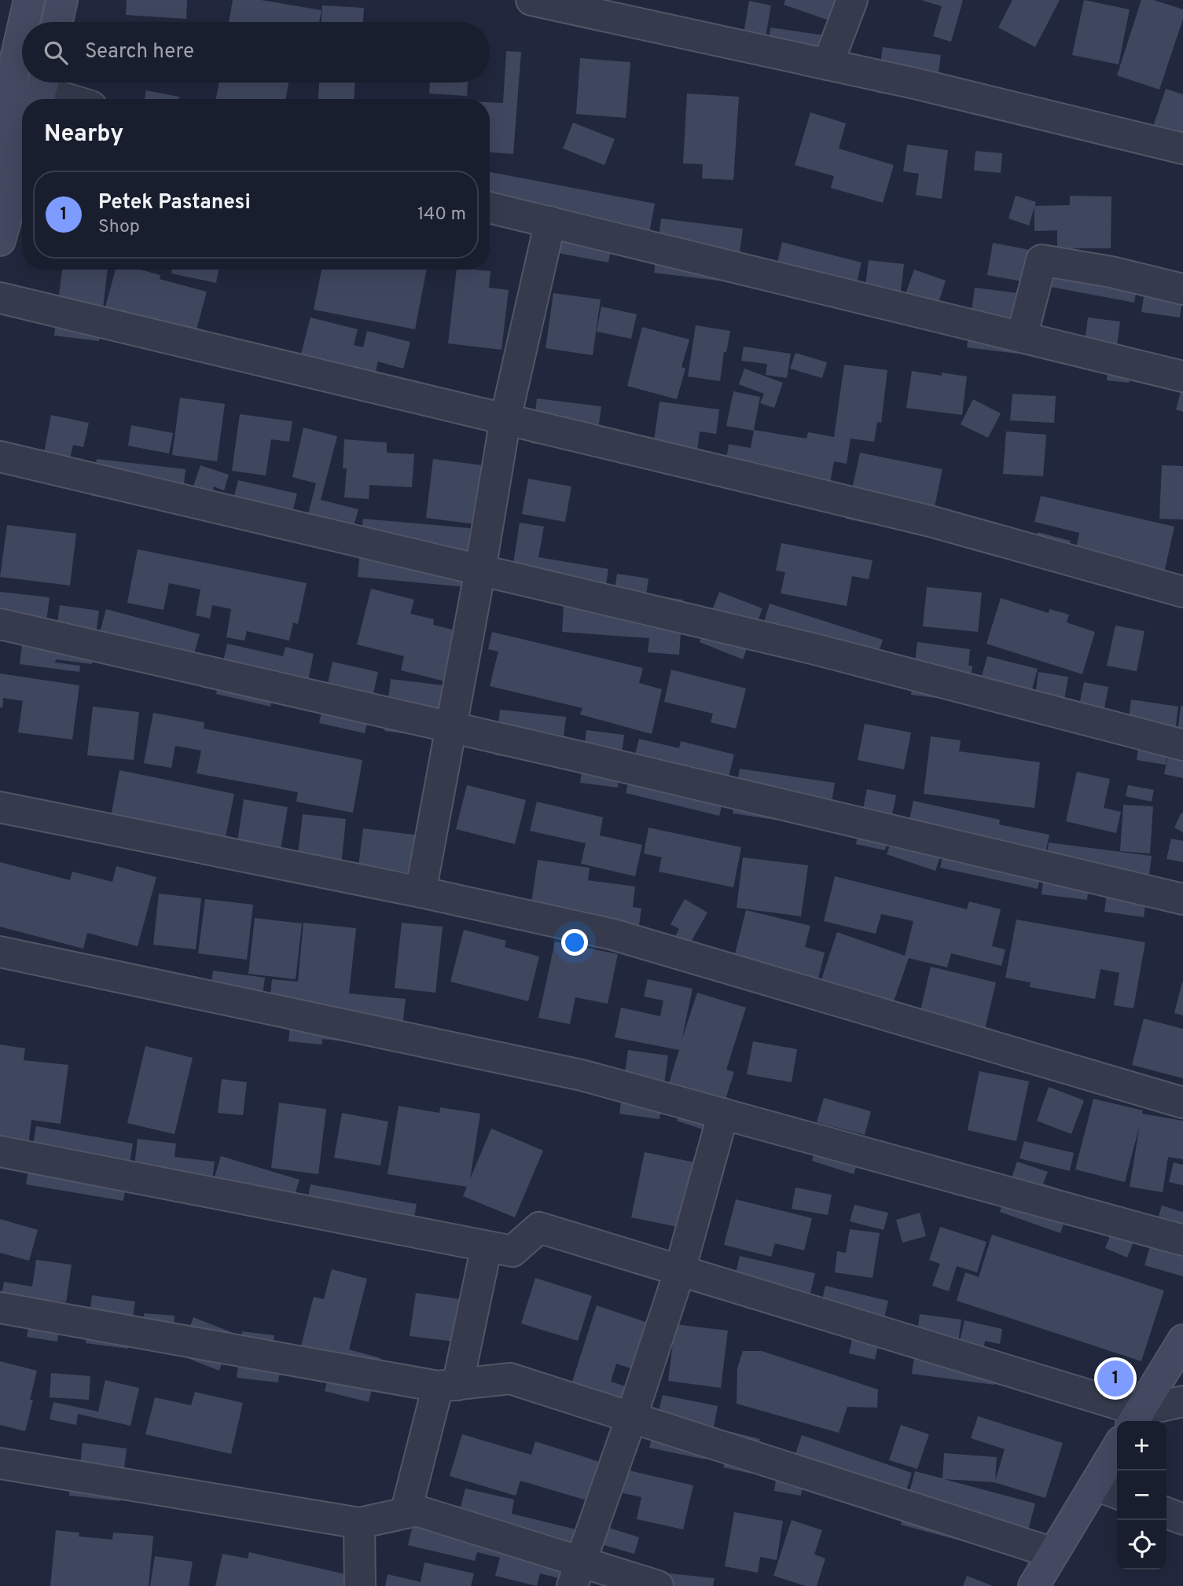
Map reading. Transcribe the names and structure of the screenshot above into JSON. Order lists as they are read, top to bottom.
{
  "page": {
    "search": "Search here",
    "heading": "Nearby",
    "list": [
      {
        "mark": "1",
        "name": "Petek Pastanesi",
        "note": "Shop",
        "value": "140 m"
      }
    ],
    "pins": "1",
    "map_buttons": ["+", "−"]
  }
}
